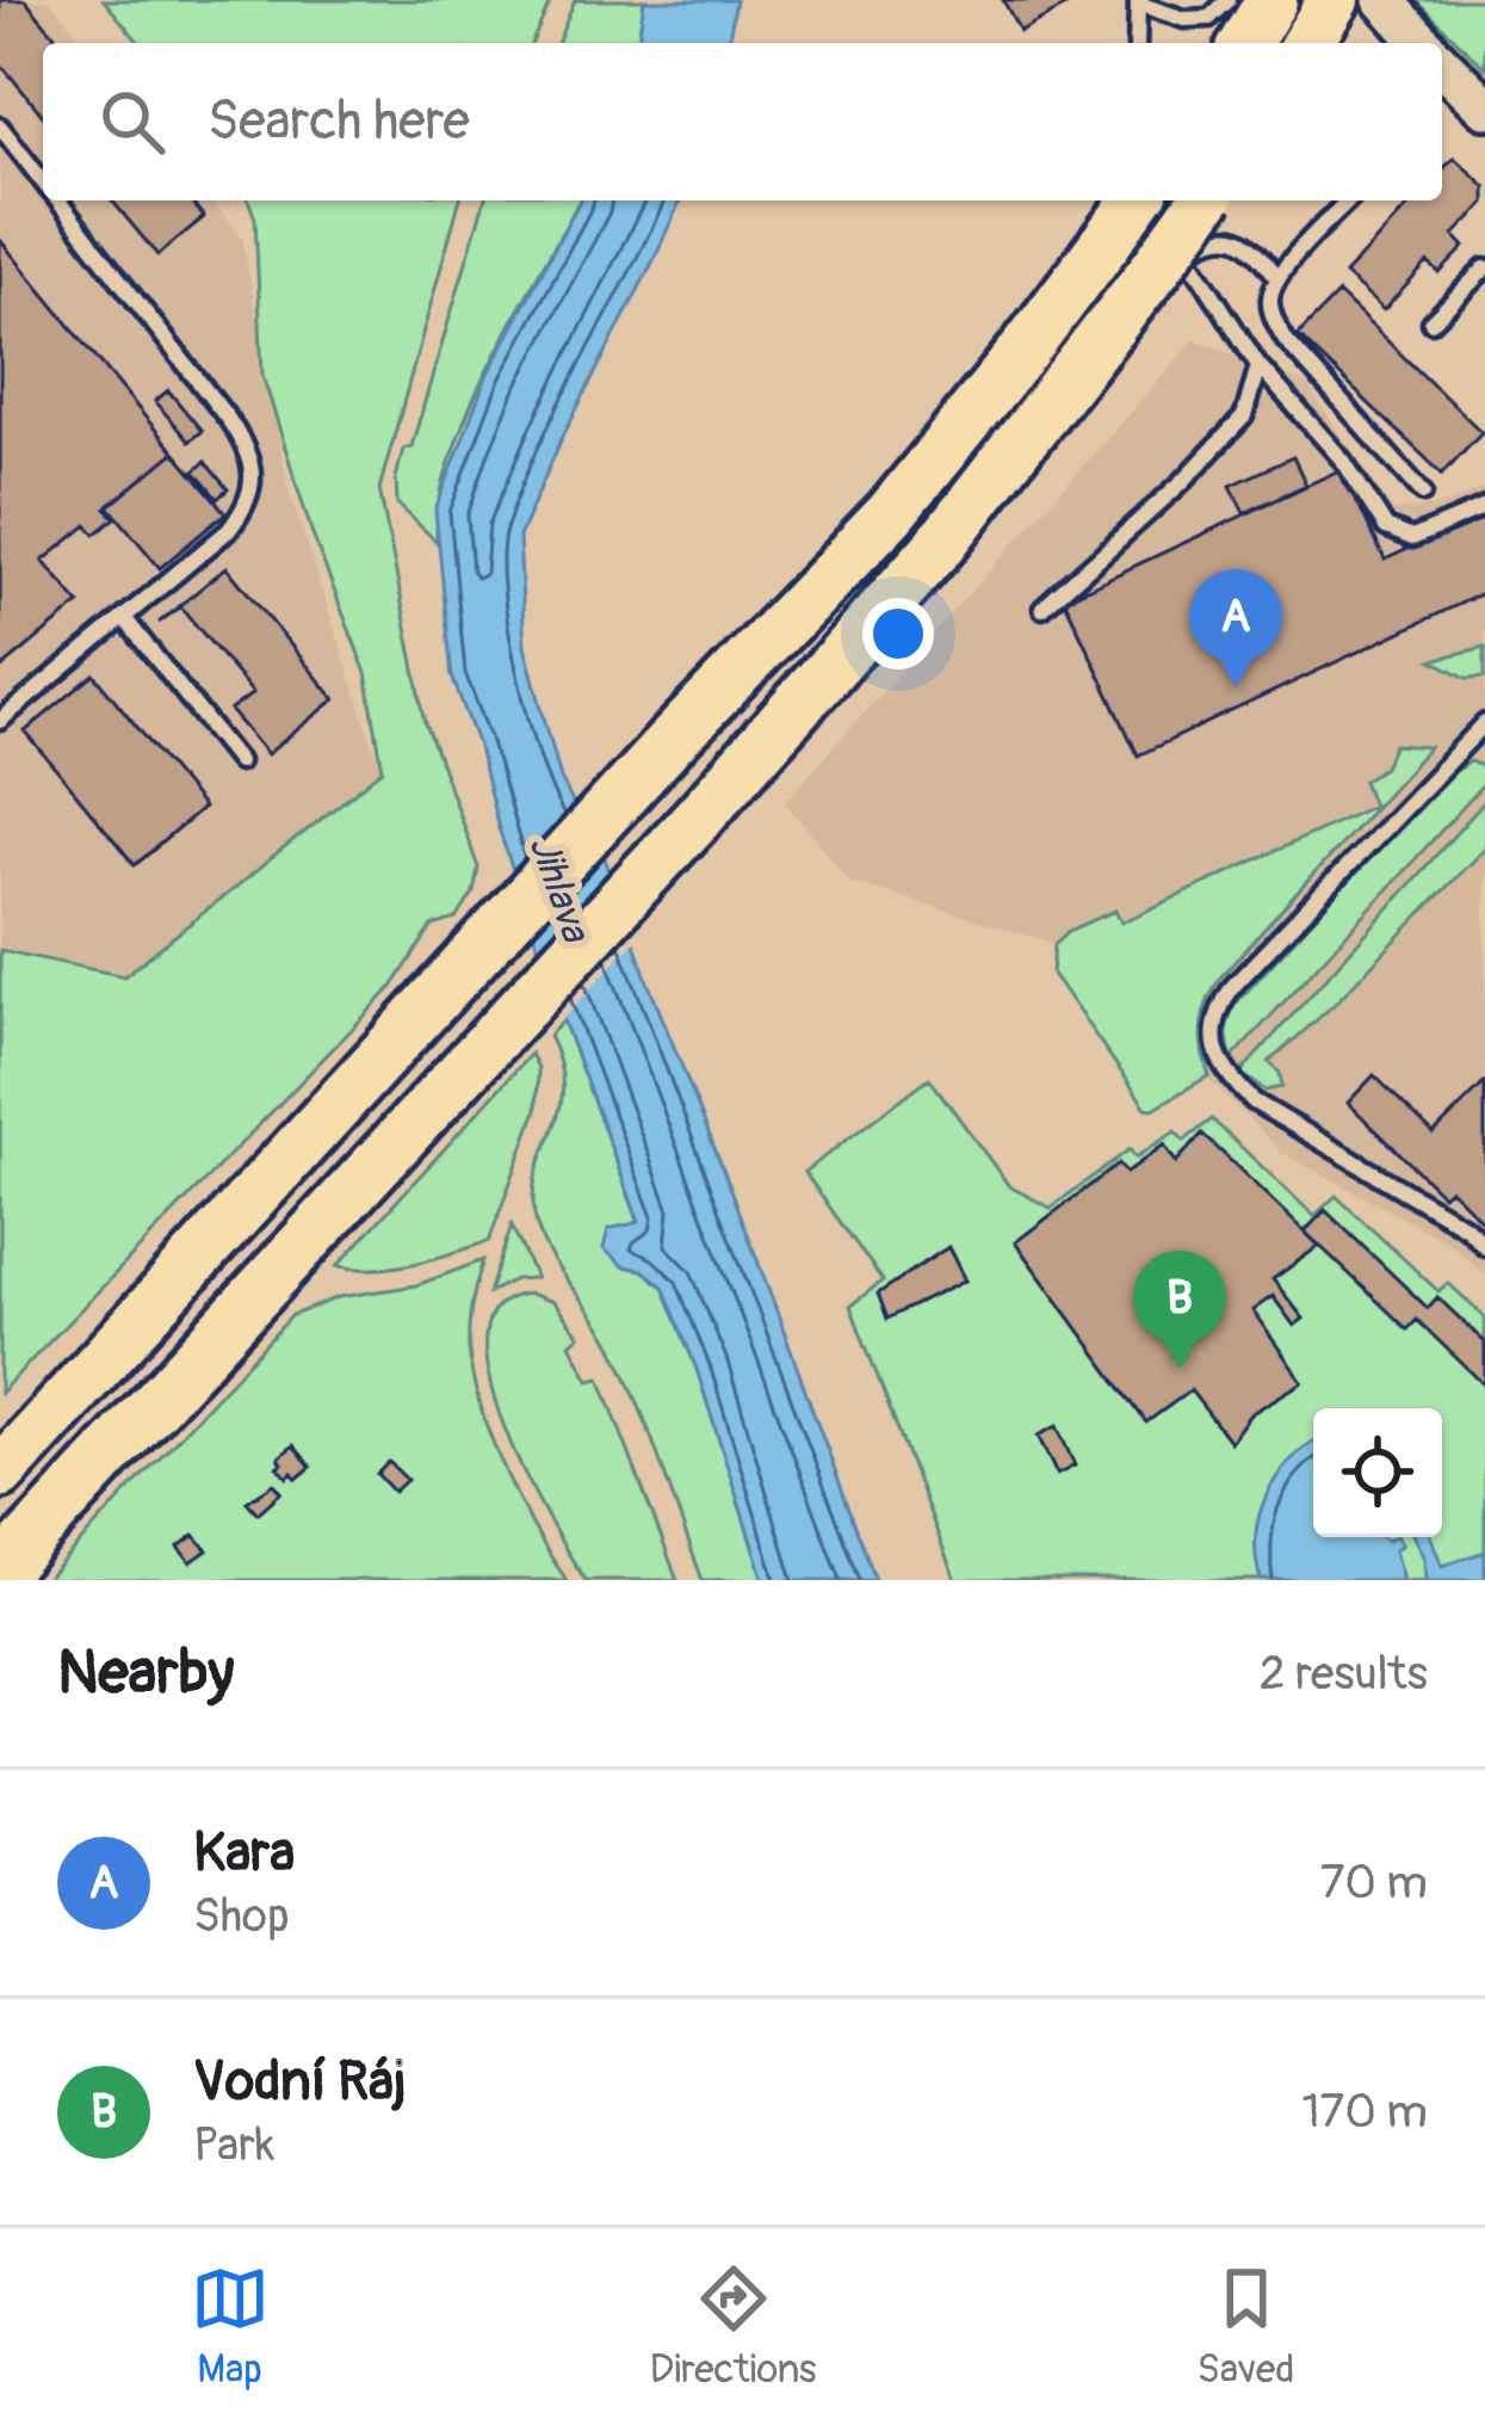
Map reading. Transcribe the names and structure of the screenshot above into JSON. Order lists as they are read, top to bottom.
{
  "water": ["Jihlava"],
  "page": {
    "search": "Search here",
    "pins": ["A", "B"],
    "heading": ["Nearby", "2 results"],
    "list": [
      {
        "mark": "A",
        "name": "Kara",
        "note": "Shop",
        "value": "70 m"
      },
      {
        "mark": "B",
        "name": "Vodní Ráj",
        "note": "Park",
        "value": "170 m"
      }
    ],
    "nav": ["Map", "Directions", "Saved"]
  }
}
